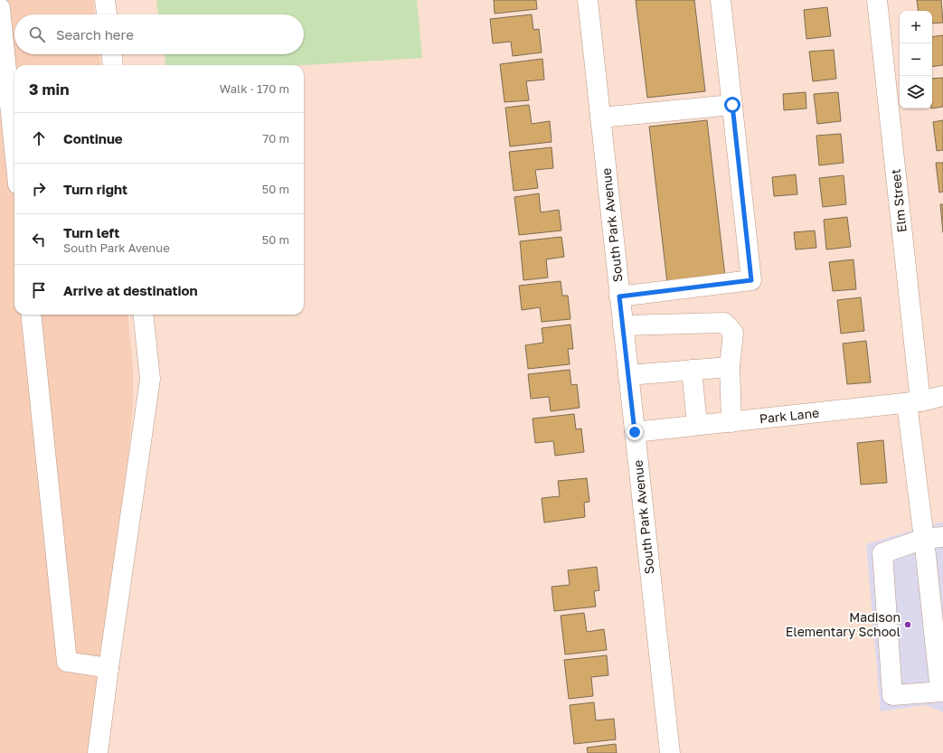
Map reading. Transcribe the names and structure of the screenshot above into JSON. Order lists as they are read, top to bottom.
{
  "streets": {
    "street": ["Elm Street", "South Park Avenue", "Park Lane"]
  },
  "crossings": [
    ["Elm Street", "Park Lane"],
    ["South Park Avenue", "Park Lane"]
  ],
  "places": ["Madison Elementary School"],
  "page": {
    "map_buttons": ["+", "−"],
    "search": "Search here",
    "heading": ["3 min", "Walk · 170 m"],
    "list": [
      ["Continue", "70 m"],
      ["Turn right", "50 m"],
      ["Turn left", "South Park Avenue", "50 m"],
      "Arrive at destination"
    ]
  }
}
